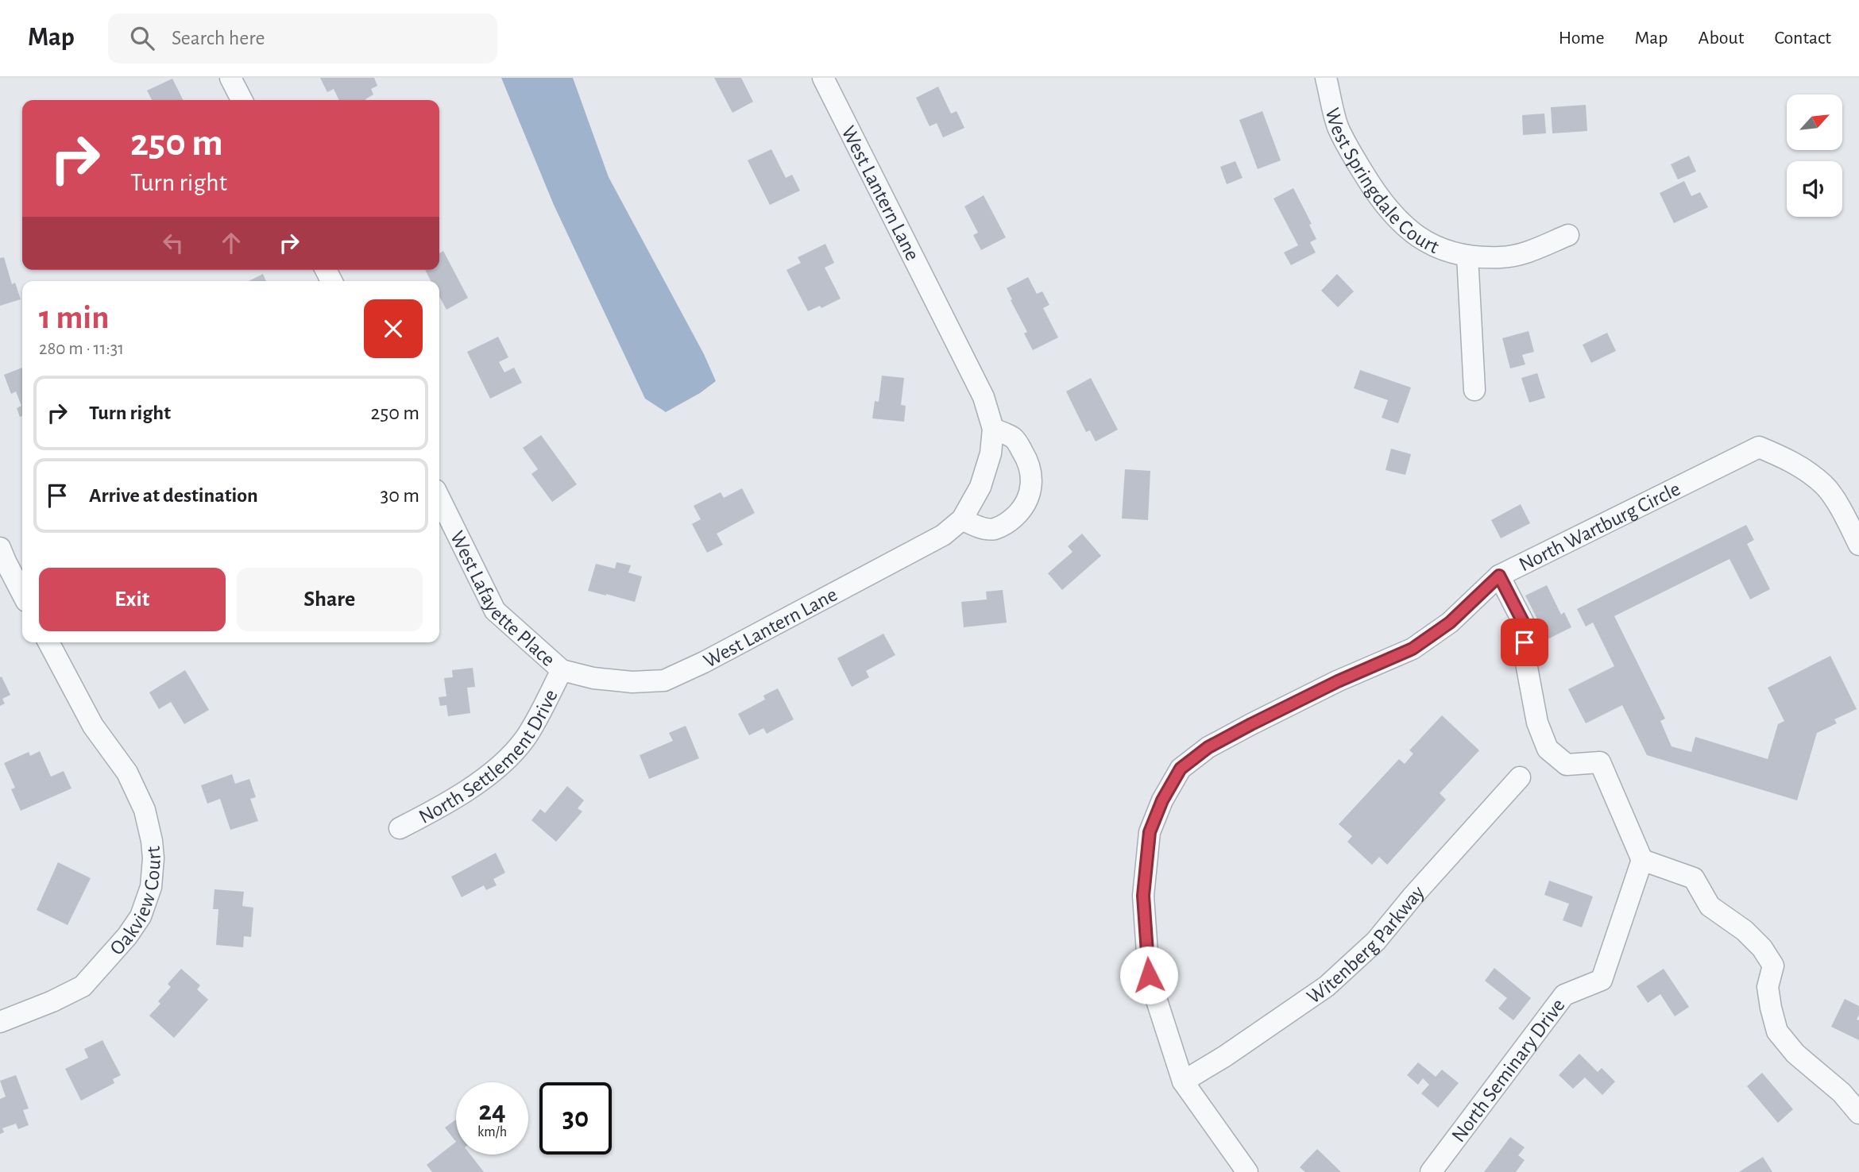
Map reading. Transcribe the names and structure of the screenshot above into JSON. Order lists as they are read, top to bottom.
{
  "streets": {
    "street": [
      "West Springdale Court",
      "West Lantern Lane",
      "North Wartburg Circle",
      "West Lafayette Place",
      "North Settlement Drive",
      "Oakview Court",
      "Witenberg Parkway",
      "North Seminary Drive"
    ]
  },
  "crossings": [
    ["West Lantern Lane", "West Lafayette Place"],
    ["West Lantern Lane", "North Settlement Drive"],
    ["North Wartburg Circle", "Witenberg Parkway"],
    ["West Lafayette Place", "North Settlement Drive"]
  ],
  "north": "top right",
  "page": {
    "header": "Map",
    "search": "Search here",
    "nav": [
      "Home",
      "Map",
      "About",
      "Contact"
    ],
    "turn": ["250 m", "Turn right"],
    "heading": ["1 min", "280 m · 11:31"],
    "list": [
      {
        "name": "Turn right",
        "value": "250 m"
      },
      {
        "name": "Arrive at destination",
        "value": "30 m"
      }
    ],
    "buttons": ["Exit", "Share"],
    "speed": "24 km/h",
    "limit": "30"
  }
}
